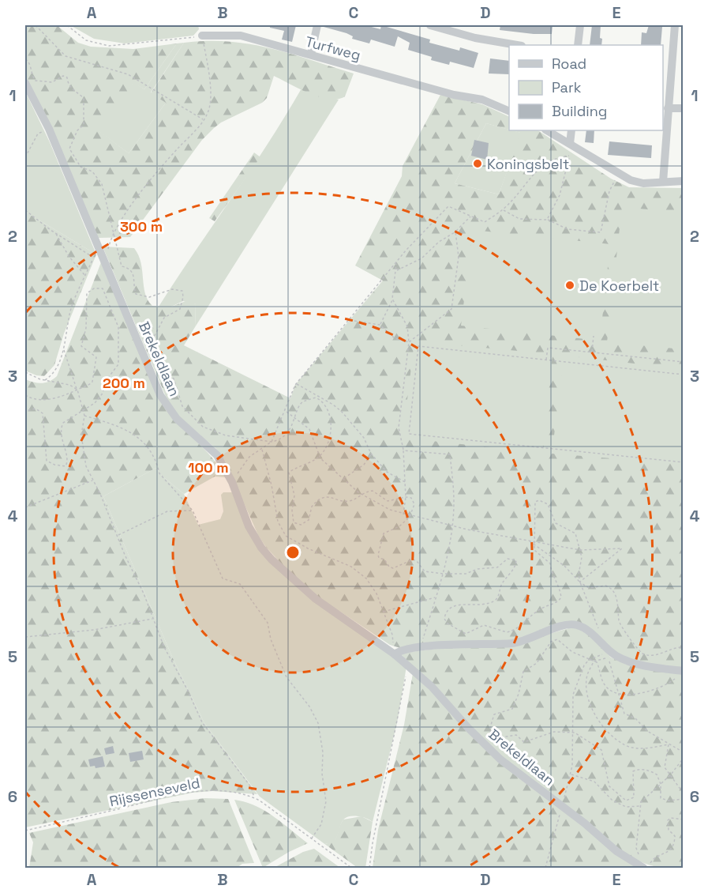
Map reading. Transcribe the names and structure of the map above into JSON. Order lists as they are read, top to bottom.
{
  "streets": {
    "street": ["Turfweg", "Brekeldlaan"],
    "path": ["Rijssenseveld"]
  },
  "places": ["Koningsbelt", "De Koerbelt"],
  "legend": ["Road", "Park", "Building"],
  "grid": {
    "columns": [
      "A",
      "B",
      "C",
      "D",
      "E"
    ],
    "rows": [
      "1",
      "2",
      "3",
      "4",
      "5",
      "6"
    ]
  },
  "rings": ["300 m", "200 m", "100 m"]
}
